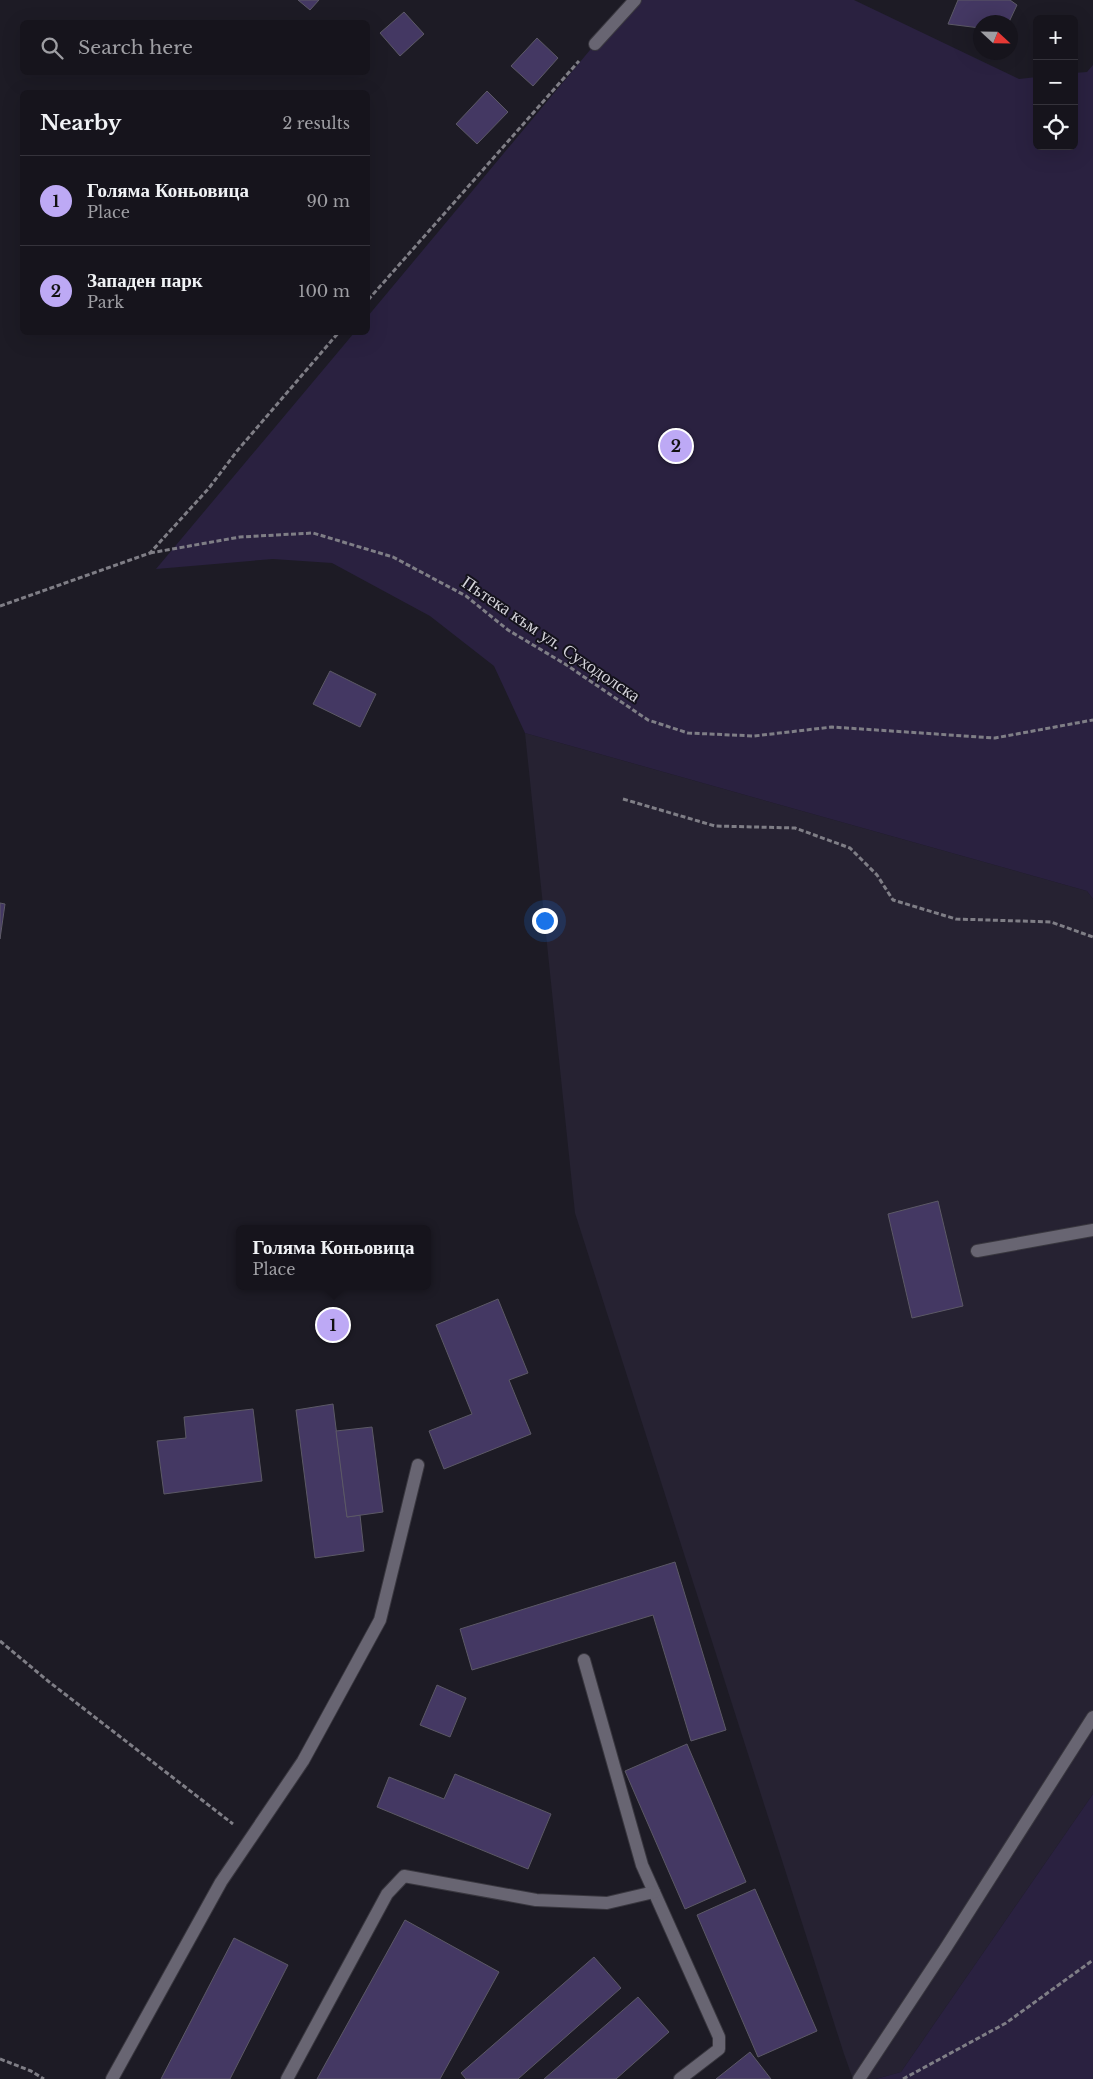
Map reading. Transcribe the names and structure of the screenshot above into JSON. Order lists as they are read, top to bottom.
{
  "streets": {
    "path": ["Пътека към ул. Суходолска"]
  },
  "north": "right",
  "page": {
    "map_buttons": ["+", "−"],
    "search": "Search here",
    "heading": ["Nearby", "2 results"],
    "list": [
      {
        "mark": "1",
        "name": "Голяма Коньовица",
        "note": "Place",
        "value": "90 m"
      },
      {
        "mark": "2",
        "name": "Западен парк",
        "note": "Park",
        "value": "100 m"
      }
    ],
    "pins": ["2", "1"],
    "popup": ["Голяма Коньовица", "Place"]
  }
}
